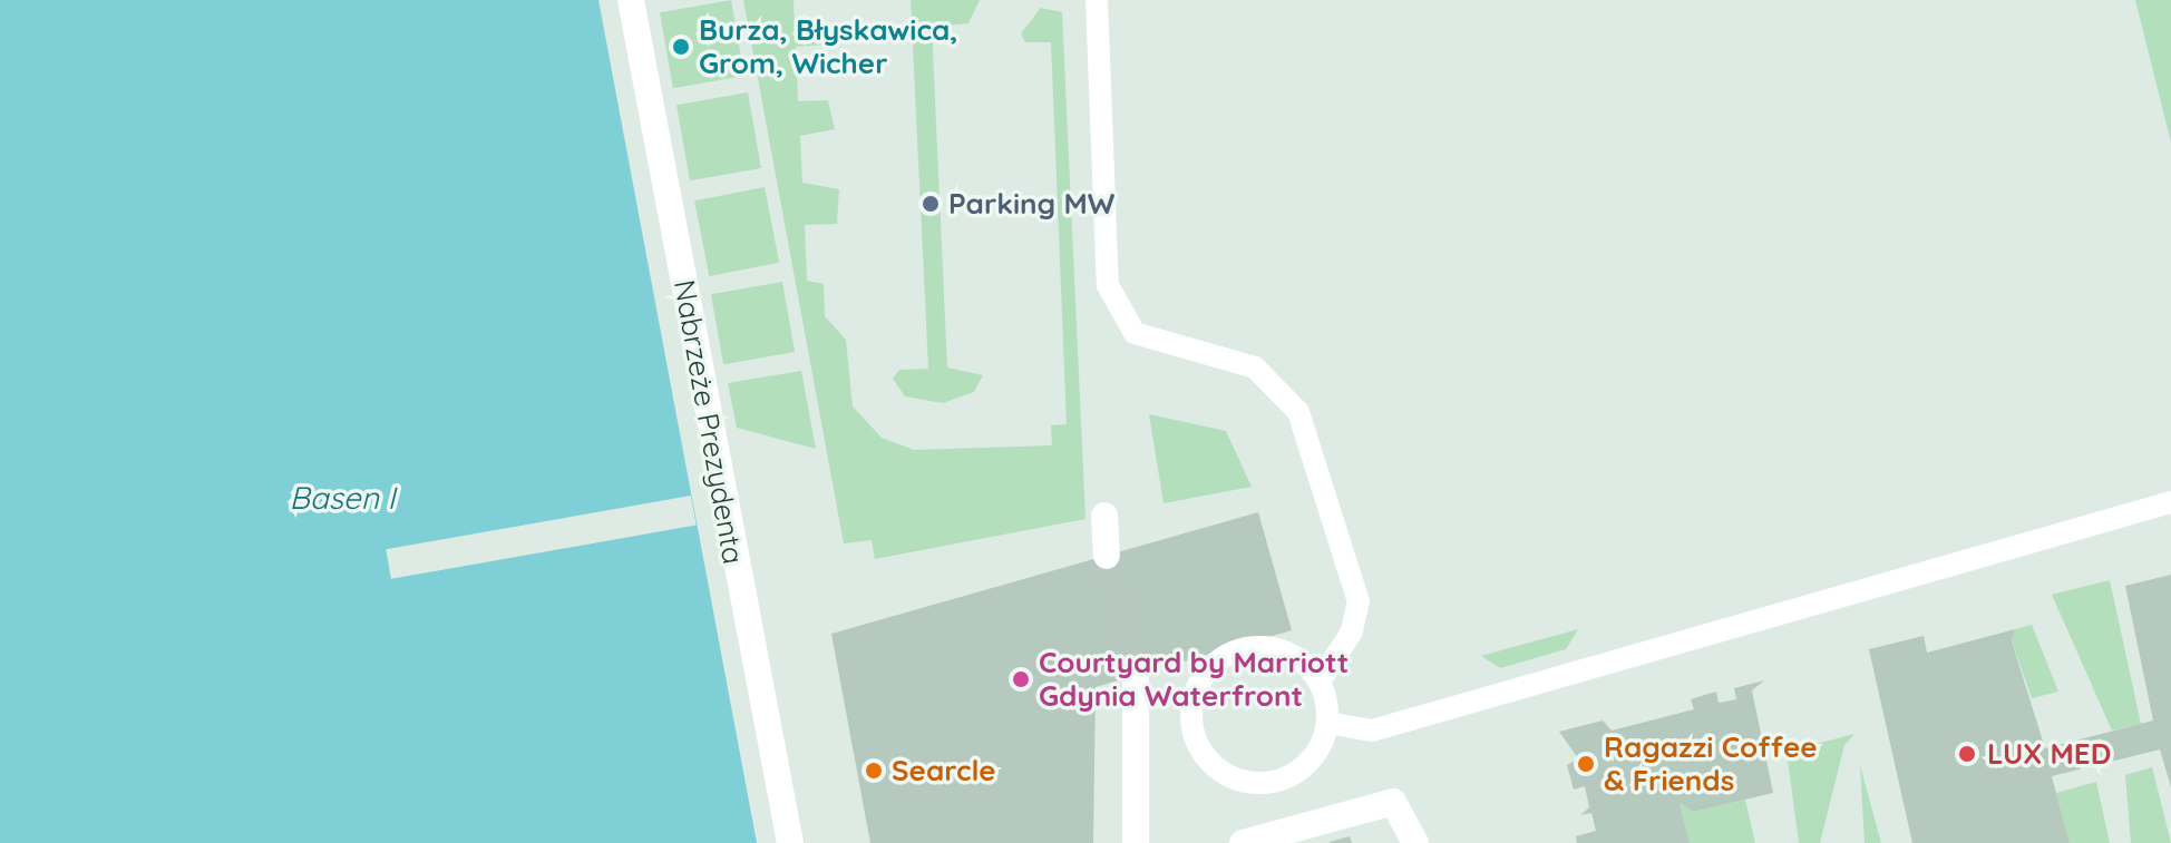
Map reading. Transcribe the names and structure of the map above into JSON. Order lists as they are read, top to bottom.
{
  "streets": {
    "street": ["Nabrzeże Prezydenta"]
  },
  "water": ["Basen I"],
  "places": [
    "Burza, Błyskawica, Grom, Wicher",
    "Parking MW",
    "Courtyard by Marriott Gdynia Waterfront",
    "LUX MED",
    "Ragazzi Coffee & Friends",
    "Searcle"
  ]
}
